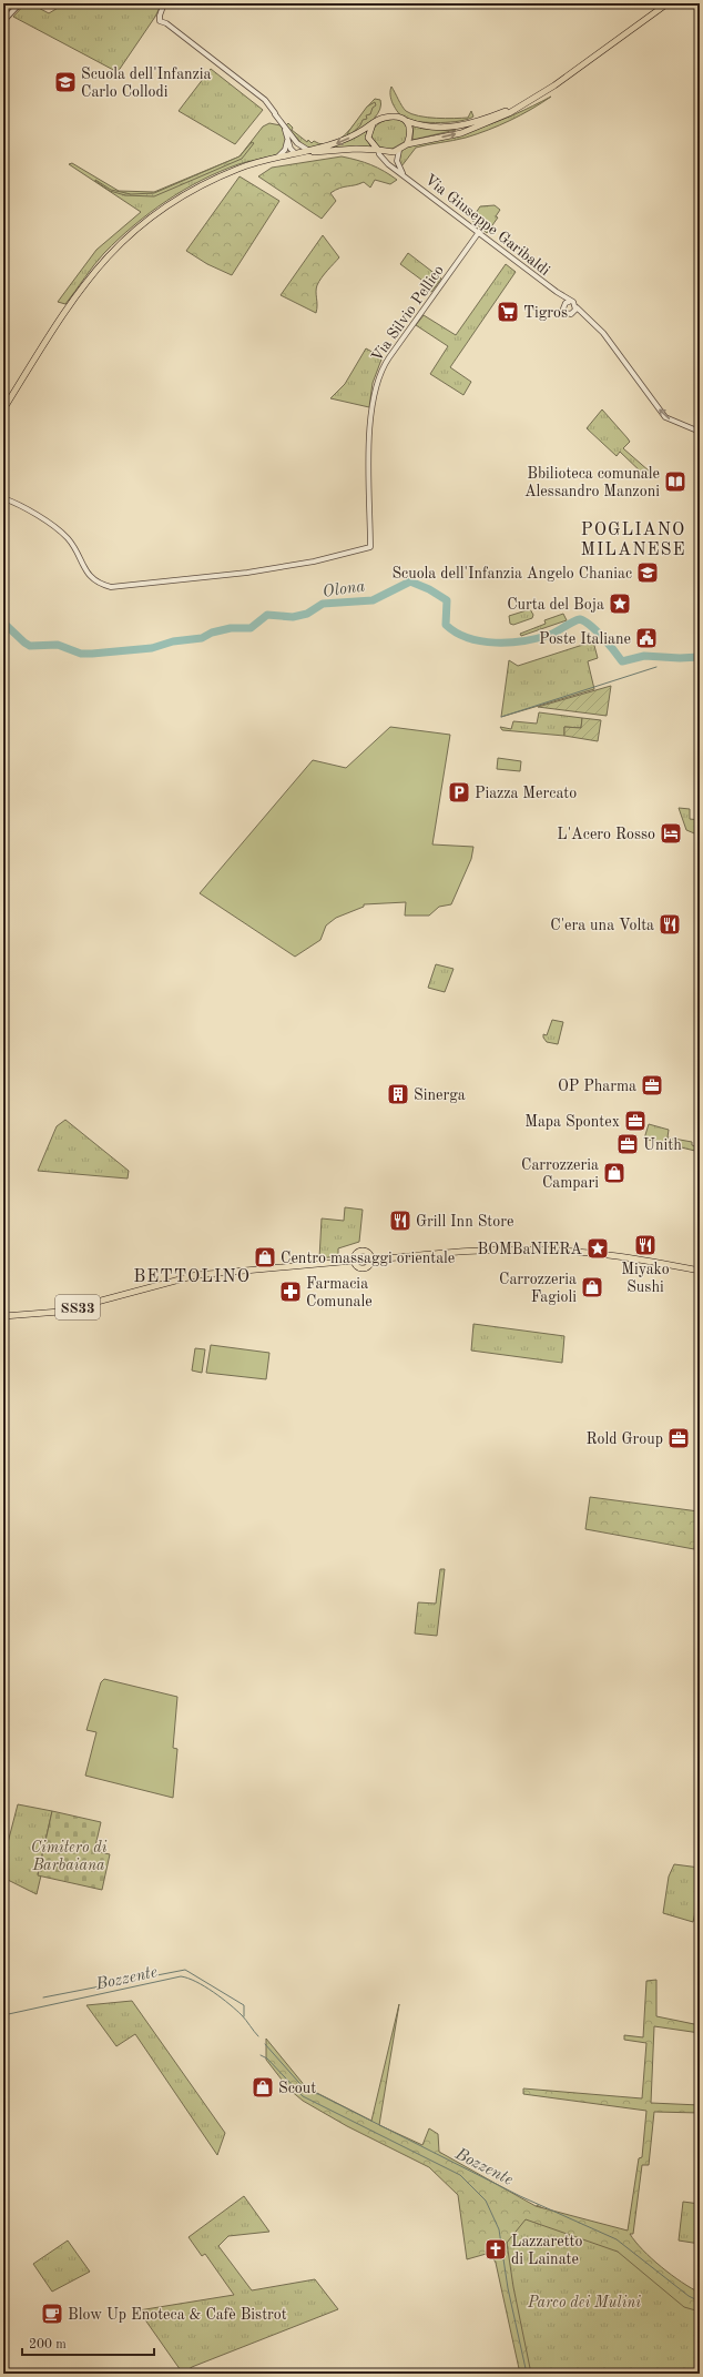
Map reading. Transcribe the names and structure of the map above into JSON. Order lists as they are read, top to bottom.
{
  "streets": {
    "main road": ["SS33"],
    "street": ["Via Giuseppe Garibaldi", "Via Silvio Pellico"]
  },
  "crossings": [
    ["Via Giuseppe Garibaldi", "Via Silvio Pellico"]
  ],
  "districts": ["POGLIANO MILANESE", "BETTOLINO"],
  "water": ["Olona", "Bozzente"],
  "parks": ["Cimitero di Barbaiana", "Parco dei Mulini"],
  "places": {
    "school or university": ["Scuola dell'Infanzia Carlo Collodi", "Scuola dell'Infanzia Angelo Chaniac"],
    "supermarket": ["Tigros"],
    "library": ["Bbilioteca comunale Alessandro Manzoni"],
    "place": ["Curta del Boja", "BOMBaNIERA"],
    "public building": ["Poste Italiane"],
    "parking": ["Piazza Mercato"],
    "hotel": ["L'Acero Rosso"],
    "restaurant": ["C'era una Volta", "Grill Inn Store", "Miyako Sushi"],
    "office": [
      "OP Pharma",
      "Mapa Spontex",
      "Unith",
      "Rold Group"
    ],
    "building": ["Sinerga"],
    "shop": [
      "Carrozzeria Campari",
      "Centro massaggi orientale",
      "Carrozzeria Fagioli",
      "Scout"
    ],
    "pharmacy": ["Farmacia Comunale"],
    "church": ["Lazzaretto di Lainate"],
    "cafe": ["Blow Up Enoteca & Cafè Bistrot"]
  },
  "scale_bar": "200 m"
}
